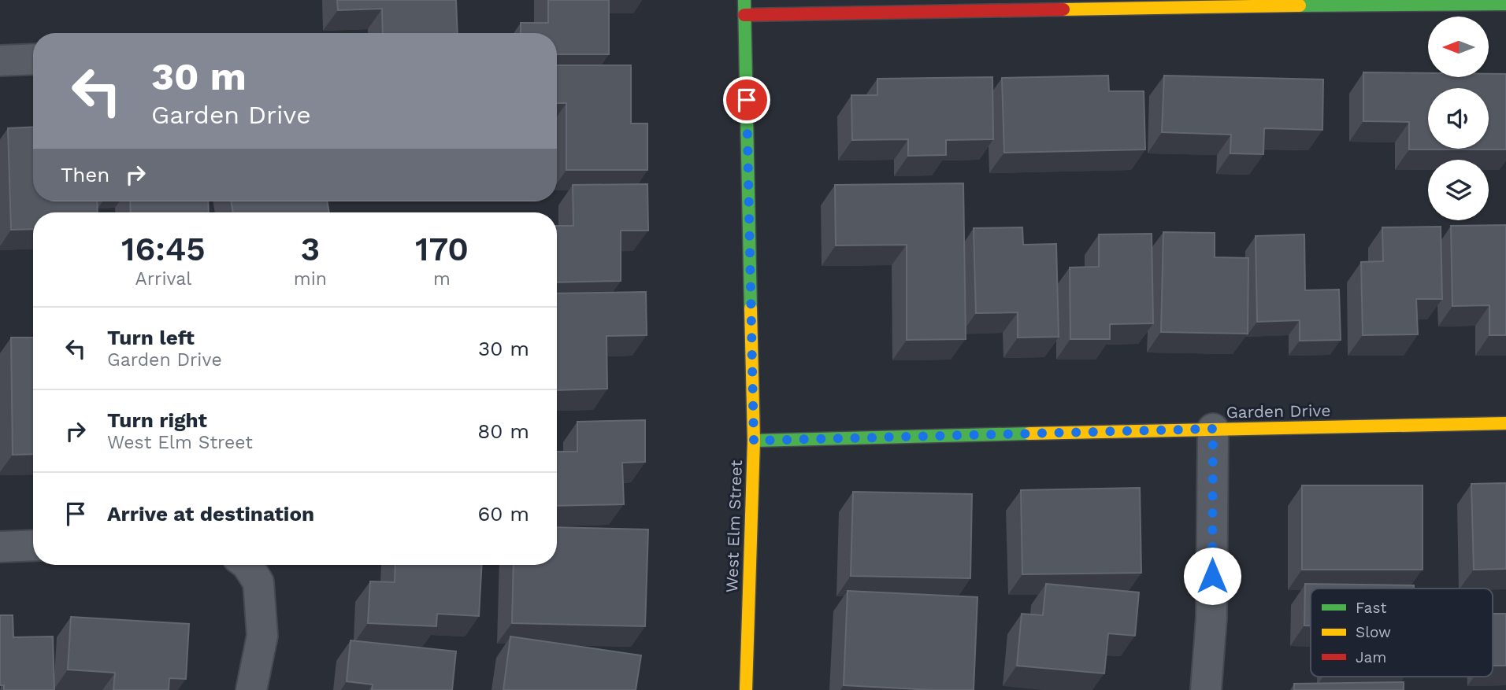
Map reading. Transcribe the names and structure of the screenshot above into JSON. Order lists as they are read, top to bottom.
{
  "streets": {
    "street": ["Garden Drive", "West Elm Street"]
  },
  "crossings": [
    ["Garden Drive", "West Elm Street"]
  ],
  "legend": ["Fast", "Slow", "Jam"],
  "north": "left",
  "page": {
    "turn": ["30 m", "Garden Drive"],
    "then": "Then",
    "eta": [
      "16:45",
      "Arrival",
      "3",
      "min",
      "170",
      "m"
    ],
    "list": [
      {
        "name": "Turn left",
        "note": "Garden Drive",
        "value": "30 m"
      },
      {
        "name": "Turn right",
        "note": "West Elm Street",
        "value": "80 m"
      },
      {
        "name": "Arrive at destination",
        "value": "60 m"
      }
    ]
  }
}
